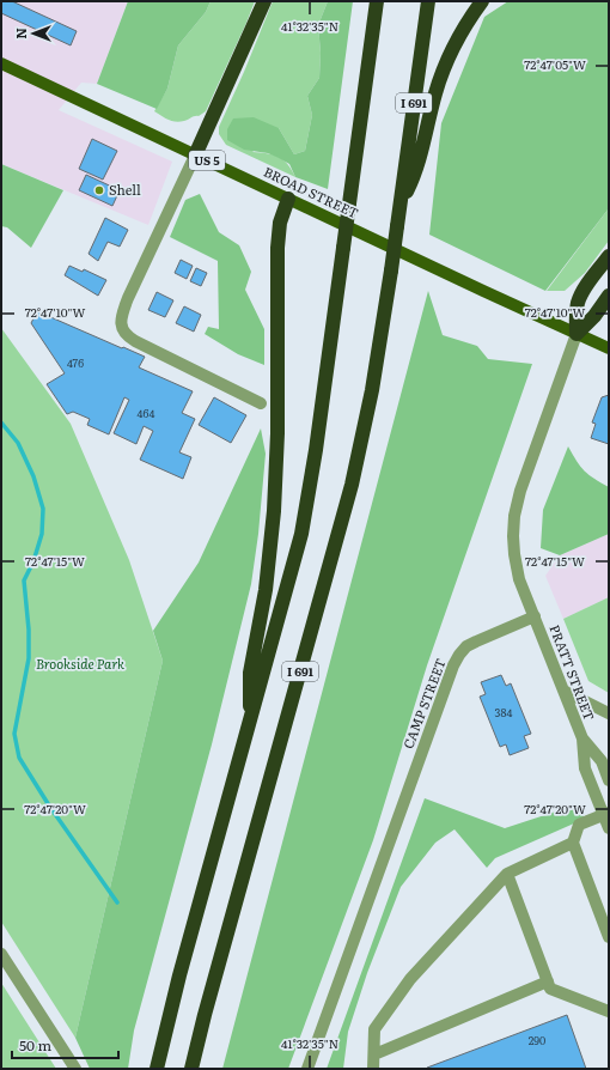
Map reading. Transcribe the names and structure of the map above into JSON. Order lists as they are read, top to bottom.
{
  "streets": {
    "highway": ["I 691"],
    "main road": ["US 5", "BROAD STREET"],
    "street": ["PRATT STREET", "CAMP STREET"]
  },
  "crossings": [
    ["PRATT STREET", "CAMP STREET"]
  ],
  "parks": ["Brookside Park"],
  "places": ["Shell"],
  "house_numbers": [
    "476",
    "464",
    "384",
    "290"
  ],
  "scale_bar": "50 m",
  "north": "left",
  "coordinates": [
    "41°32'35\"N",
    "72°47'05\"W",
    "72°47'10\"W",
    "72°47'15\"W",
    "72°47'20\"W"
  ]
}
